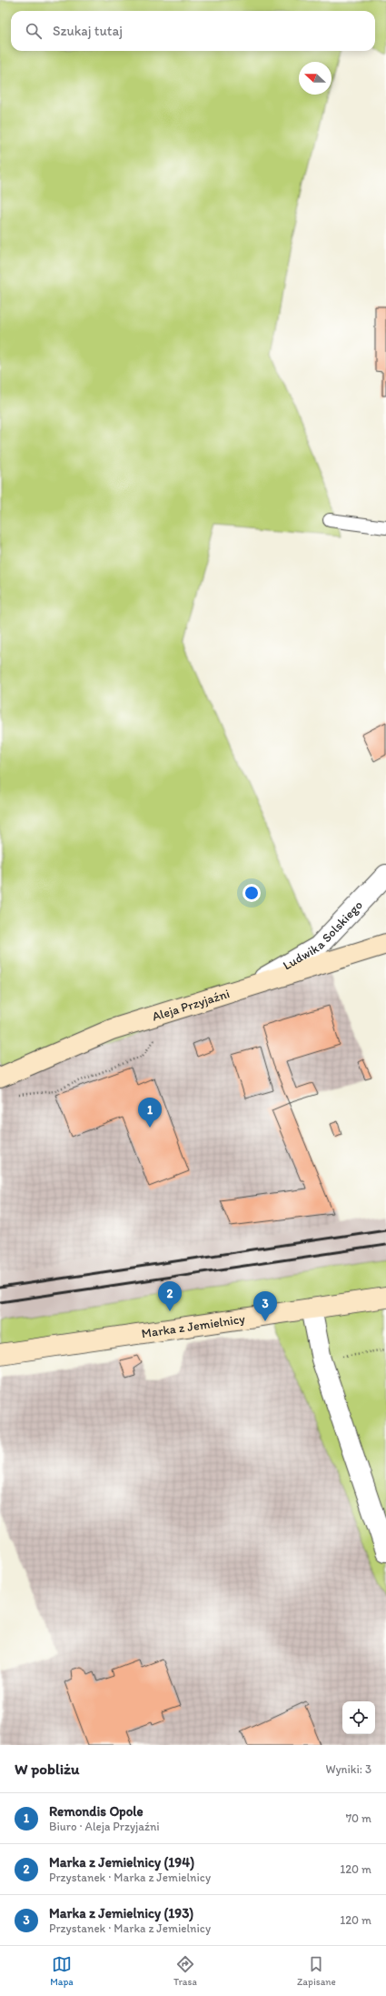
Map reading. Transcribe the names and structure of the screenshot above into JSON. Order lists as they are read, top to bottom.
{
  "streets": {
    "street": ["Ludwika Solskiego", "Aleja Przyjaźni", "Marka z Jemielnicy"]
  },
  "crossings": [
    ["Ludwika Solskiego", "Aleja Przyjaźni"]
  ],
  "north": "left",
  "page": {
    "search": "Szukaj tutaj",
    "pins": ["1", "2", "3"],
    "heading": ["W pobliżu", "Wyniki: 3"],
    "list": [
      {
        "mark": "1",
        "name": "Remondis Opole",
        "note": "Biuro · Aleja Przyjaźni",
        "value": "70 m"
      },
      {
        "mark": "2",
        "name": "Marka z Jemielnicy (194)",
        "note": "Przystanek · Marka z Jemielnicy",
        "value": "120 m"
      },
      {
        "mark": "3",
        "name": "Marka z Jemielnicy (193)",
        "note": "Przystanek · Marka z Jemielnicy",
        "value": "120 m"
      }
    ],
    "nav": ["Mapa", "Trasa", "Zapisane"]
  }
}
